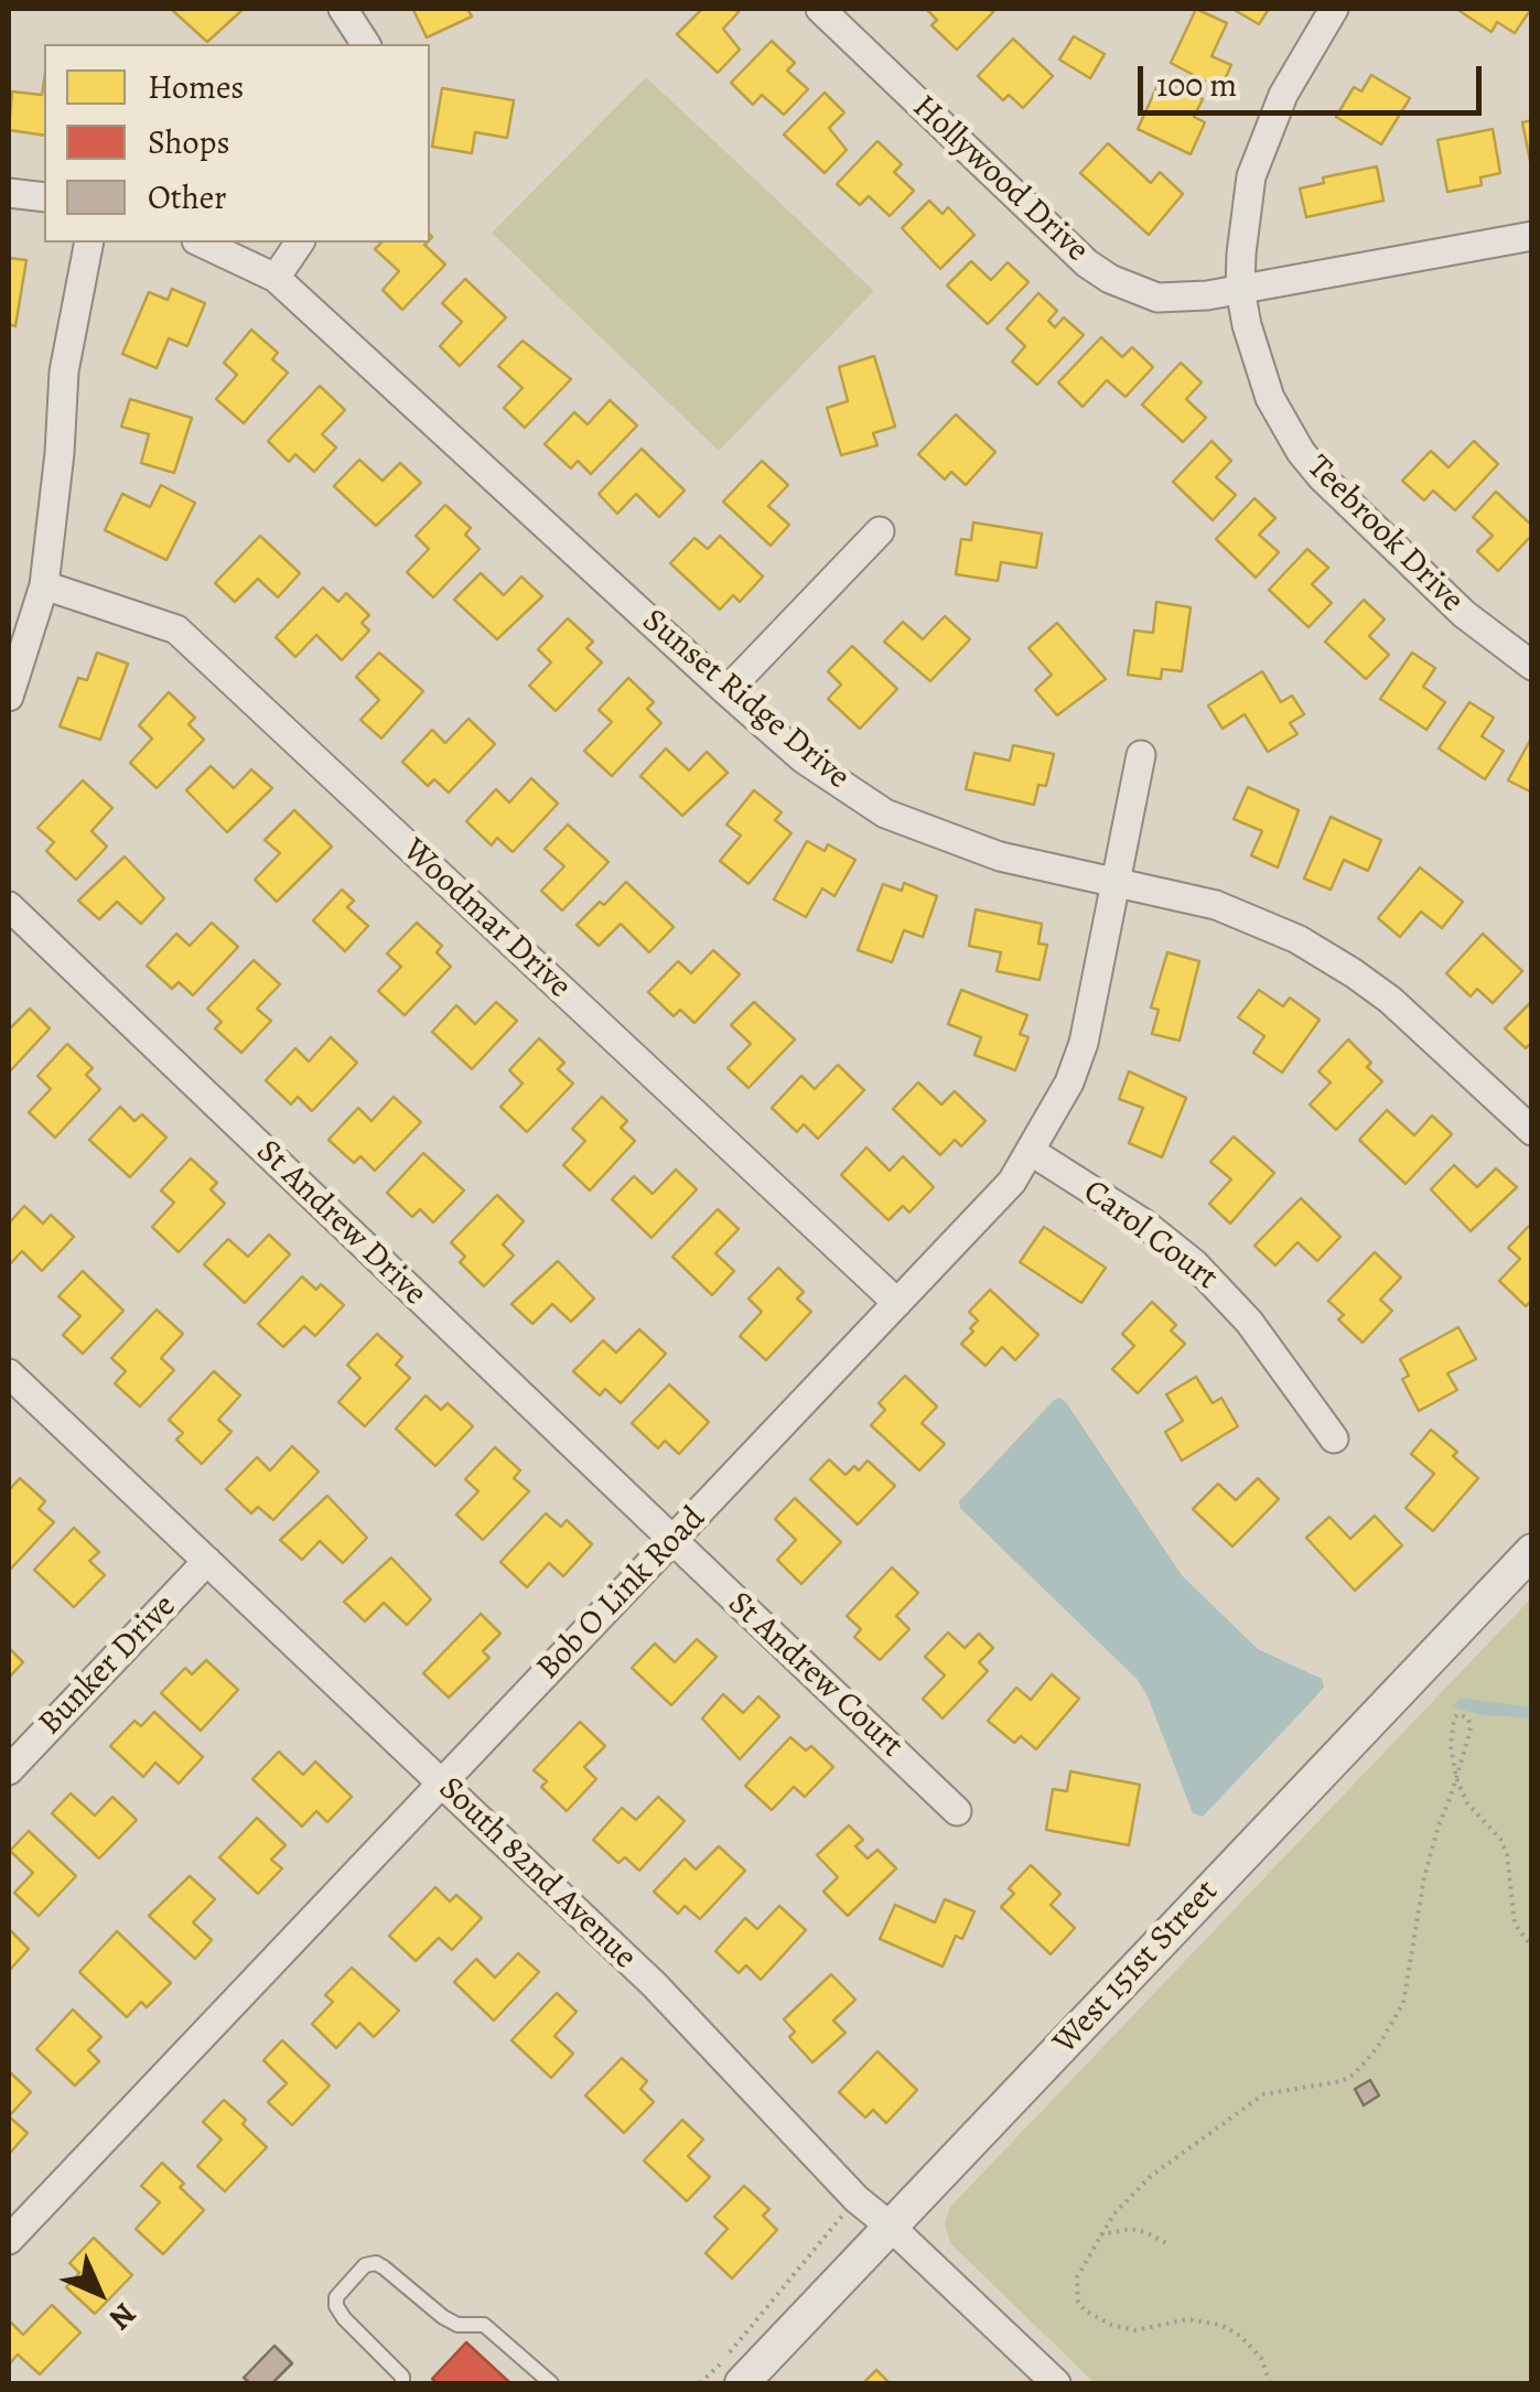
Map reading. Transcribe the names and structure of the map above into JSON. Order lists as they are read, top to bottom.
{
  "streets": {
    "street": [
      "Hollywood Drive",
      "Teebrook Drive",
      "Sunset Ridge Drive",
      "Woodmar Drive",
      "St Andrew Drive",
      "Carol Court",
      "Bob O Link Road",
      "Bunker Drive",
      "St Andrew Court",
      "South 82nd Avenue",
      "West 151st Street"
    ]
  },
  "crossings": [
    ["Hollywood Drive", "Teebrook Drive"],
    ["Sunset Ridge Drive", "Bob O Link Road"],
    ["Woodmar Drive", "Bob O Link Road"],
    ["St Andrew Drive", "Bob O Link Road"],
    ["St Andrew Drive", "St Andrew Court"],
    ["Carol Court", "Bob O Link Road"],
    ["Bob O Link Road", "St Andrew Court"],
    ["Bob O Link Road", "South 82nd Avenue"],
    ["Bunker Drive", "South 82nd Avenue"],
    ["South 82nd Avenue", "West 151st Street"]
  ],
  "legend": ["Homes", "Shops", "Other"],
  "scale_bar": "100 m",
  "north": "bottom right"
}
